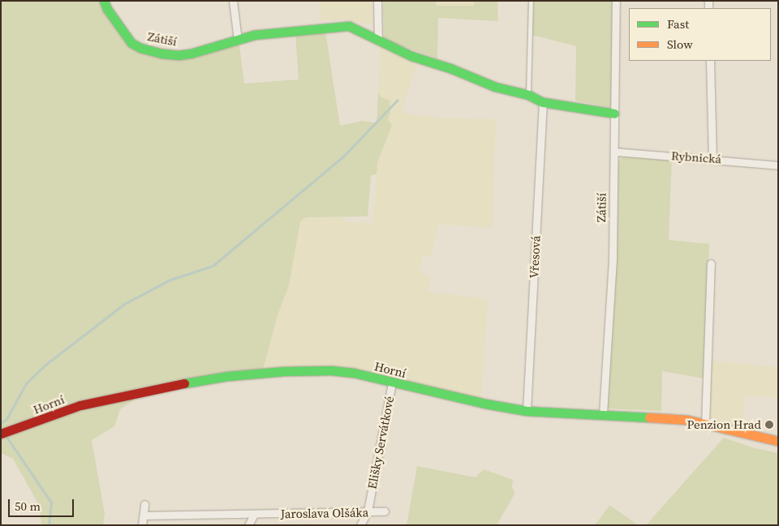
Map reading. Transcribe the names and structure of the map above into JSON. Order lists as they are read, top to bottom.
{
  "streets": {
    "street": [
      "Zátiší",
      "Rybnická",
      "Vřesová",
      "Horní",
      "Elišky Servátkové",
      "Jaroslava Olšáka"
    ]
  },
  "crossings": [
    ["Zátiší", "Rybnická"],
    ["Zátiší", "Vřesová"],
    ["Zátiší", "Horní"],
    ["Vřesová", "Horní"],
    ["Horní", "Elišky Servátkové"],
    ["Elišky Servátkové", "Jaroslava Olšáka"]
  ],
  "places": ["Penzion Hrad"],
  "legend": ["Fast", "Slow"],
  "scale_bar": "50 m"
}
